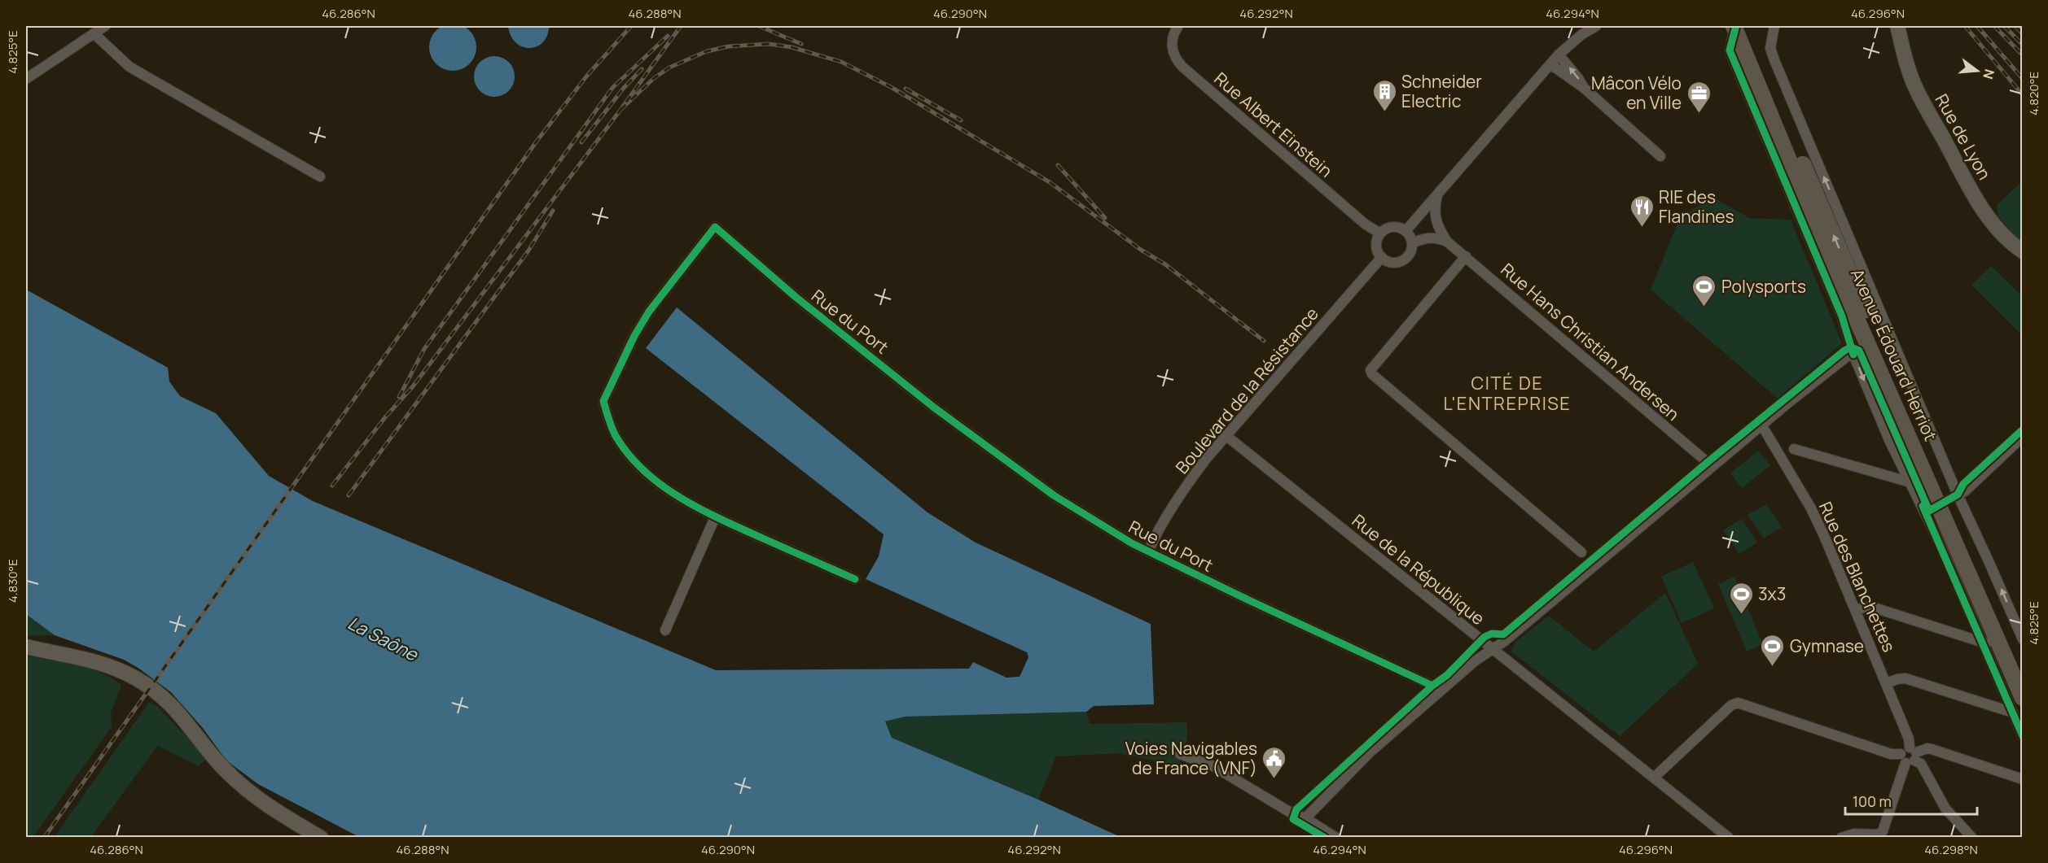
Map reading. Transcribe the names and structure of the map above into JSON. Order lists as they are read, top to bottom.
{
  "streets": {
    "main road": ["Rue de Lyon", "Avenue Édouard Herriot"],
    "street": [
      "Rue Albert Einstein",
      "Rue du Port",
      "Rue Hans Christian Andersen",
      "Boulevard de la Résistance",
      "Rue de la République",
      "Rue des Blanchettes"
    ]
  },
  "crossings": [
    ["Rue Albert Einstein", "Rue Hans Christian Andersen"],
    ["Rue Albert Einstein", "Boulevard de la Résistance"],
    ["Rue du Port", "Boulevard de la Résistance"],
    ["Rue Hans Christian Andersen", "Boulevard de la Résistance"],
    ["Boulevard de la Résistance", "Rue de la République"]
  ],
  "districts": ["CITÉ DE L'ENTREPRISE"],
  "water": ["La Saône"],
  "places": {
    "building": ["Schneider Electric"],
    "office": ["Mâcon Vélo en Ville"],
    "restaurant": ["RIE des Flandines"],
    "sports": ["Polysports", "3x3", "Gymnase"],
    "public building": ["Voies Navigables de France (VNF)"]
  },
  "scale_bar": "100 m",
  "north": "right",
  "coordinates": [
    "46.286°N",
    "46.288°N",
    "46.290°N",
    "46.292°N",
    "46.294°N",
    "46.296°N",
    "4.825°E",
    "4.820°E",
    "4.830°E",
    "46.298°N"
  ]
}
